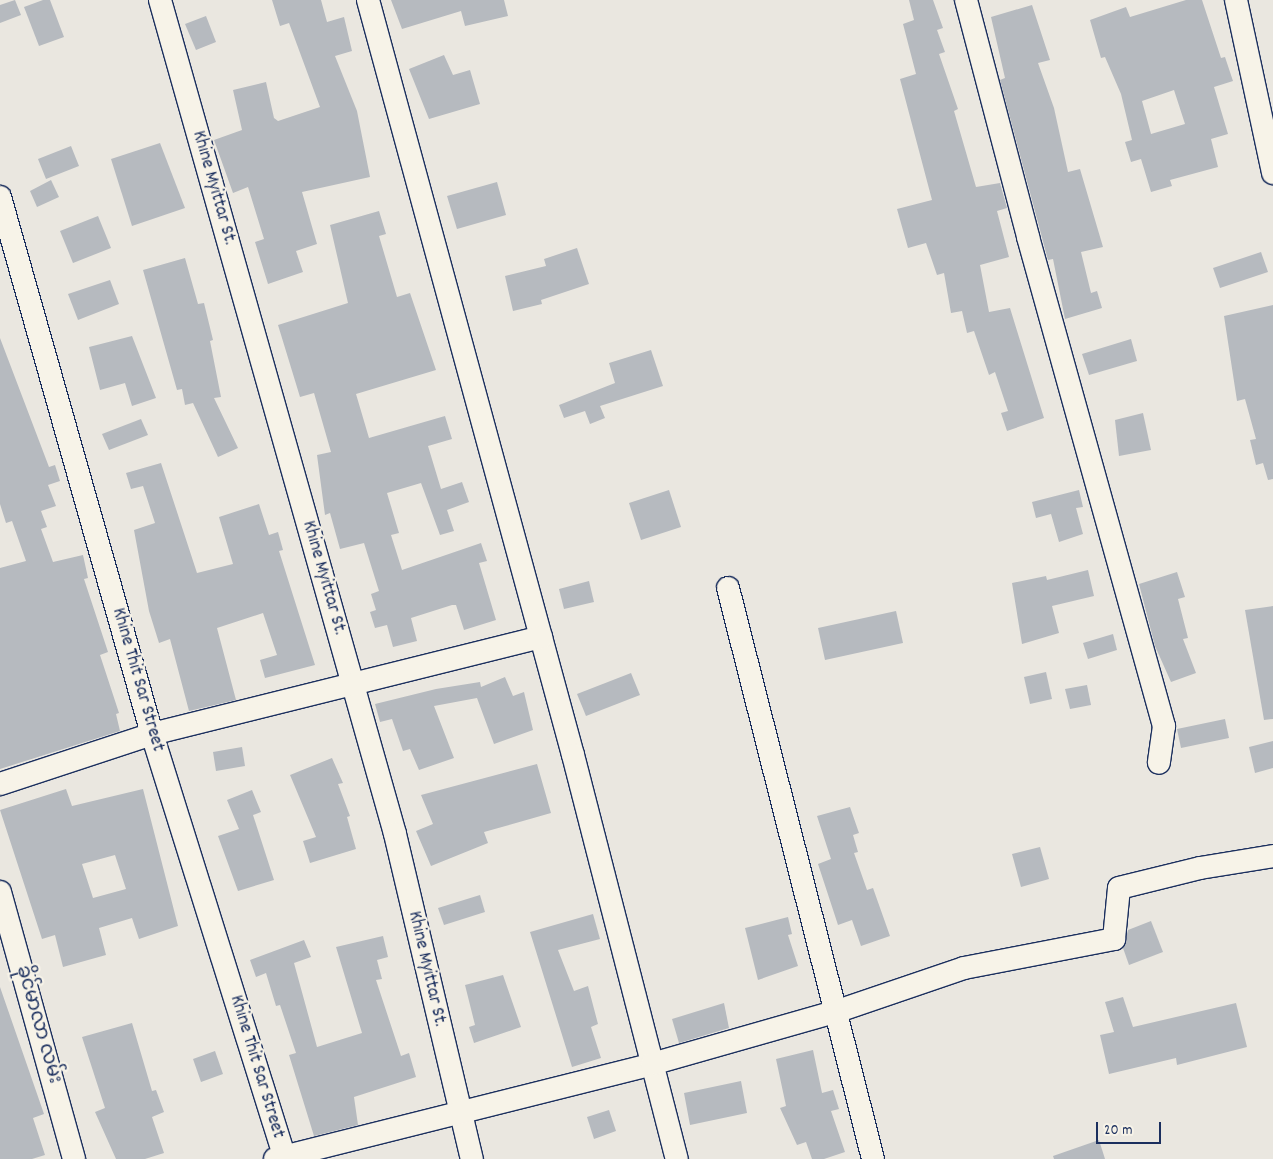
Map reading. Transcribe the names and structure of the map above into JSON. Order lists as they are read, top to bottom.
{
  "streets": {
    "street": ["Khine Myittar St.", "Khine Thit Sar Street", "ခိုင်မာလာ လမ်း"]
  },
  "scale_bar": "20 m"
}
